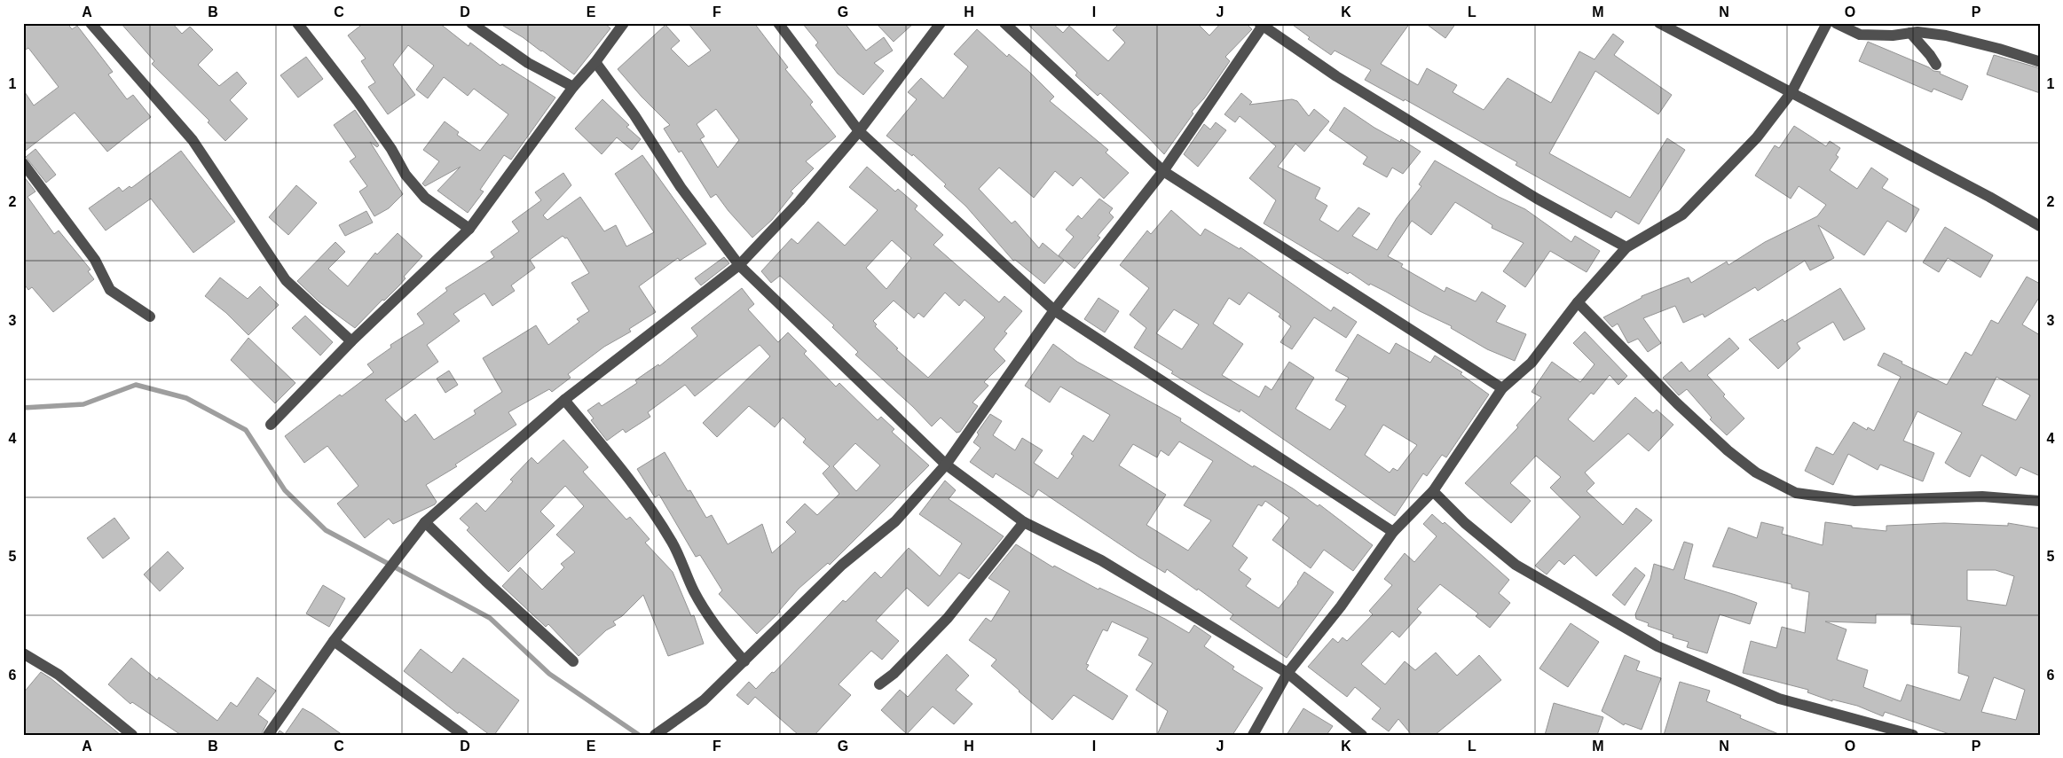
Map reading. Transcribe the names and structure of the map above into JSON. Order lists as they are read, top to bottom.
{
  "grid": {
    "columns": [
      "A",
      "B",
      "C",
      "D",
      "E",
      "F",
      "G",
      "H",
      "I",
      "J",
      "K",
      "L",
      "M",
      "N",
      "O",
      "P"
    ],
    "rows": [
      "1",
      "2",
      "3",
      "4",
      "5",
      "6"
    ]
  }
}
